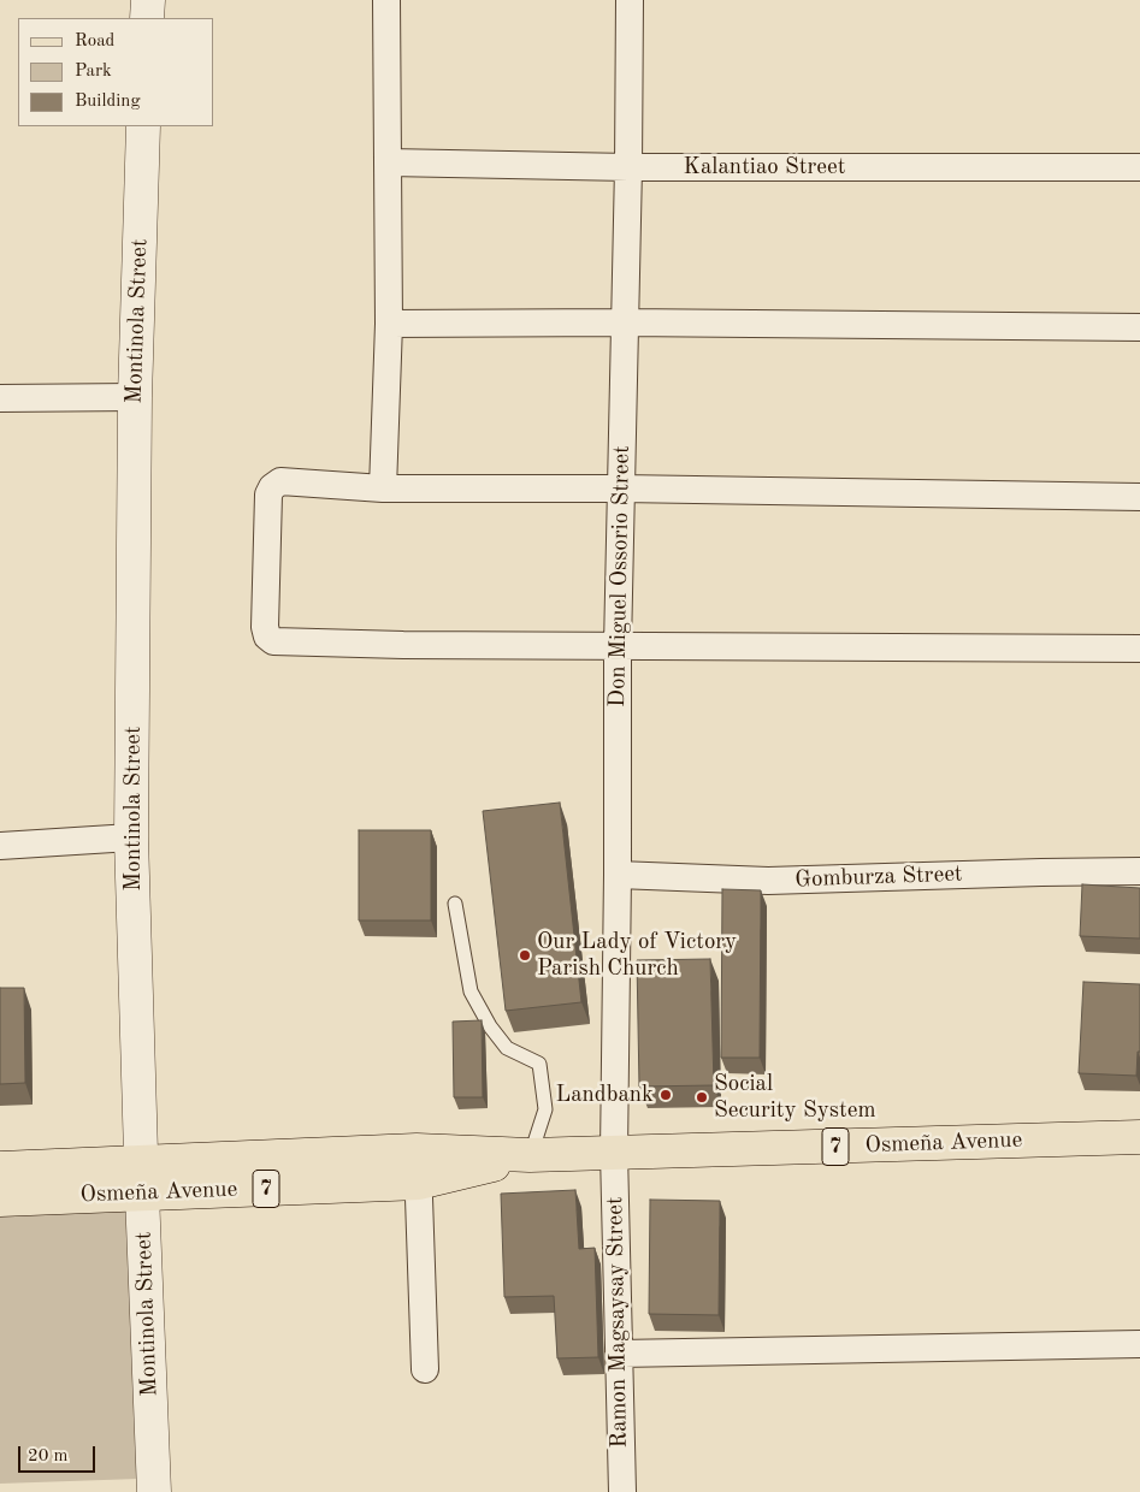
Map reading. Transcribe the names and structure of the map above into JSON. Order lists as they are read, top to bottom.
{
  "streets": {
    "main road": ["Osmeña Avenue", "7"],
    "street": [
      "Kalantiao Street",
      "Montinola Street",
      "Don Miguel Ossorio Street",
      "Gomburza Street",
      "Ramon Magsaysay Street"
    ]
  },
  "crossings": [
    ["Kalantiao Street", "Don Miguel Ossorio Street"],
    ["Montinola Street", "Osmeña Avenue"],
    ["Don Miguel Ossorio Street", "Gomburza Street"],
    ["Don Miguel Ossorio Street", "Osmeña Avenue"],
    ["Don Miguel Ossorio Street", "Ramon Magsaysay Street"],
    ["Osmeña Avenue", "Ramon Magsaysay Street"]
  ],
  "places": ["Our Lady of Victory Parish Church", "Landbank", "Social Security System"],
  "legend": ["Road", "Park", "Building"],
  "scale_bar": "20 m"
}
